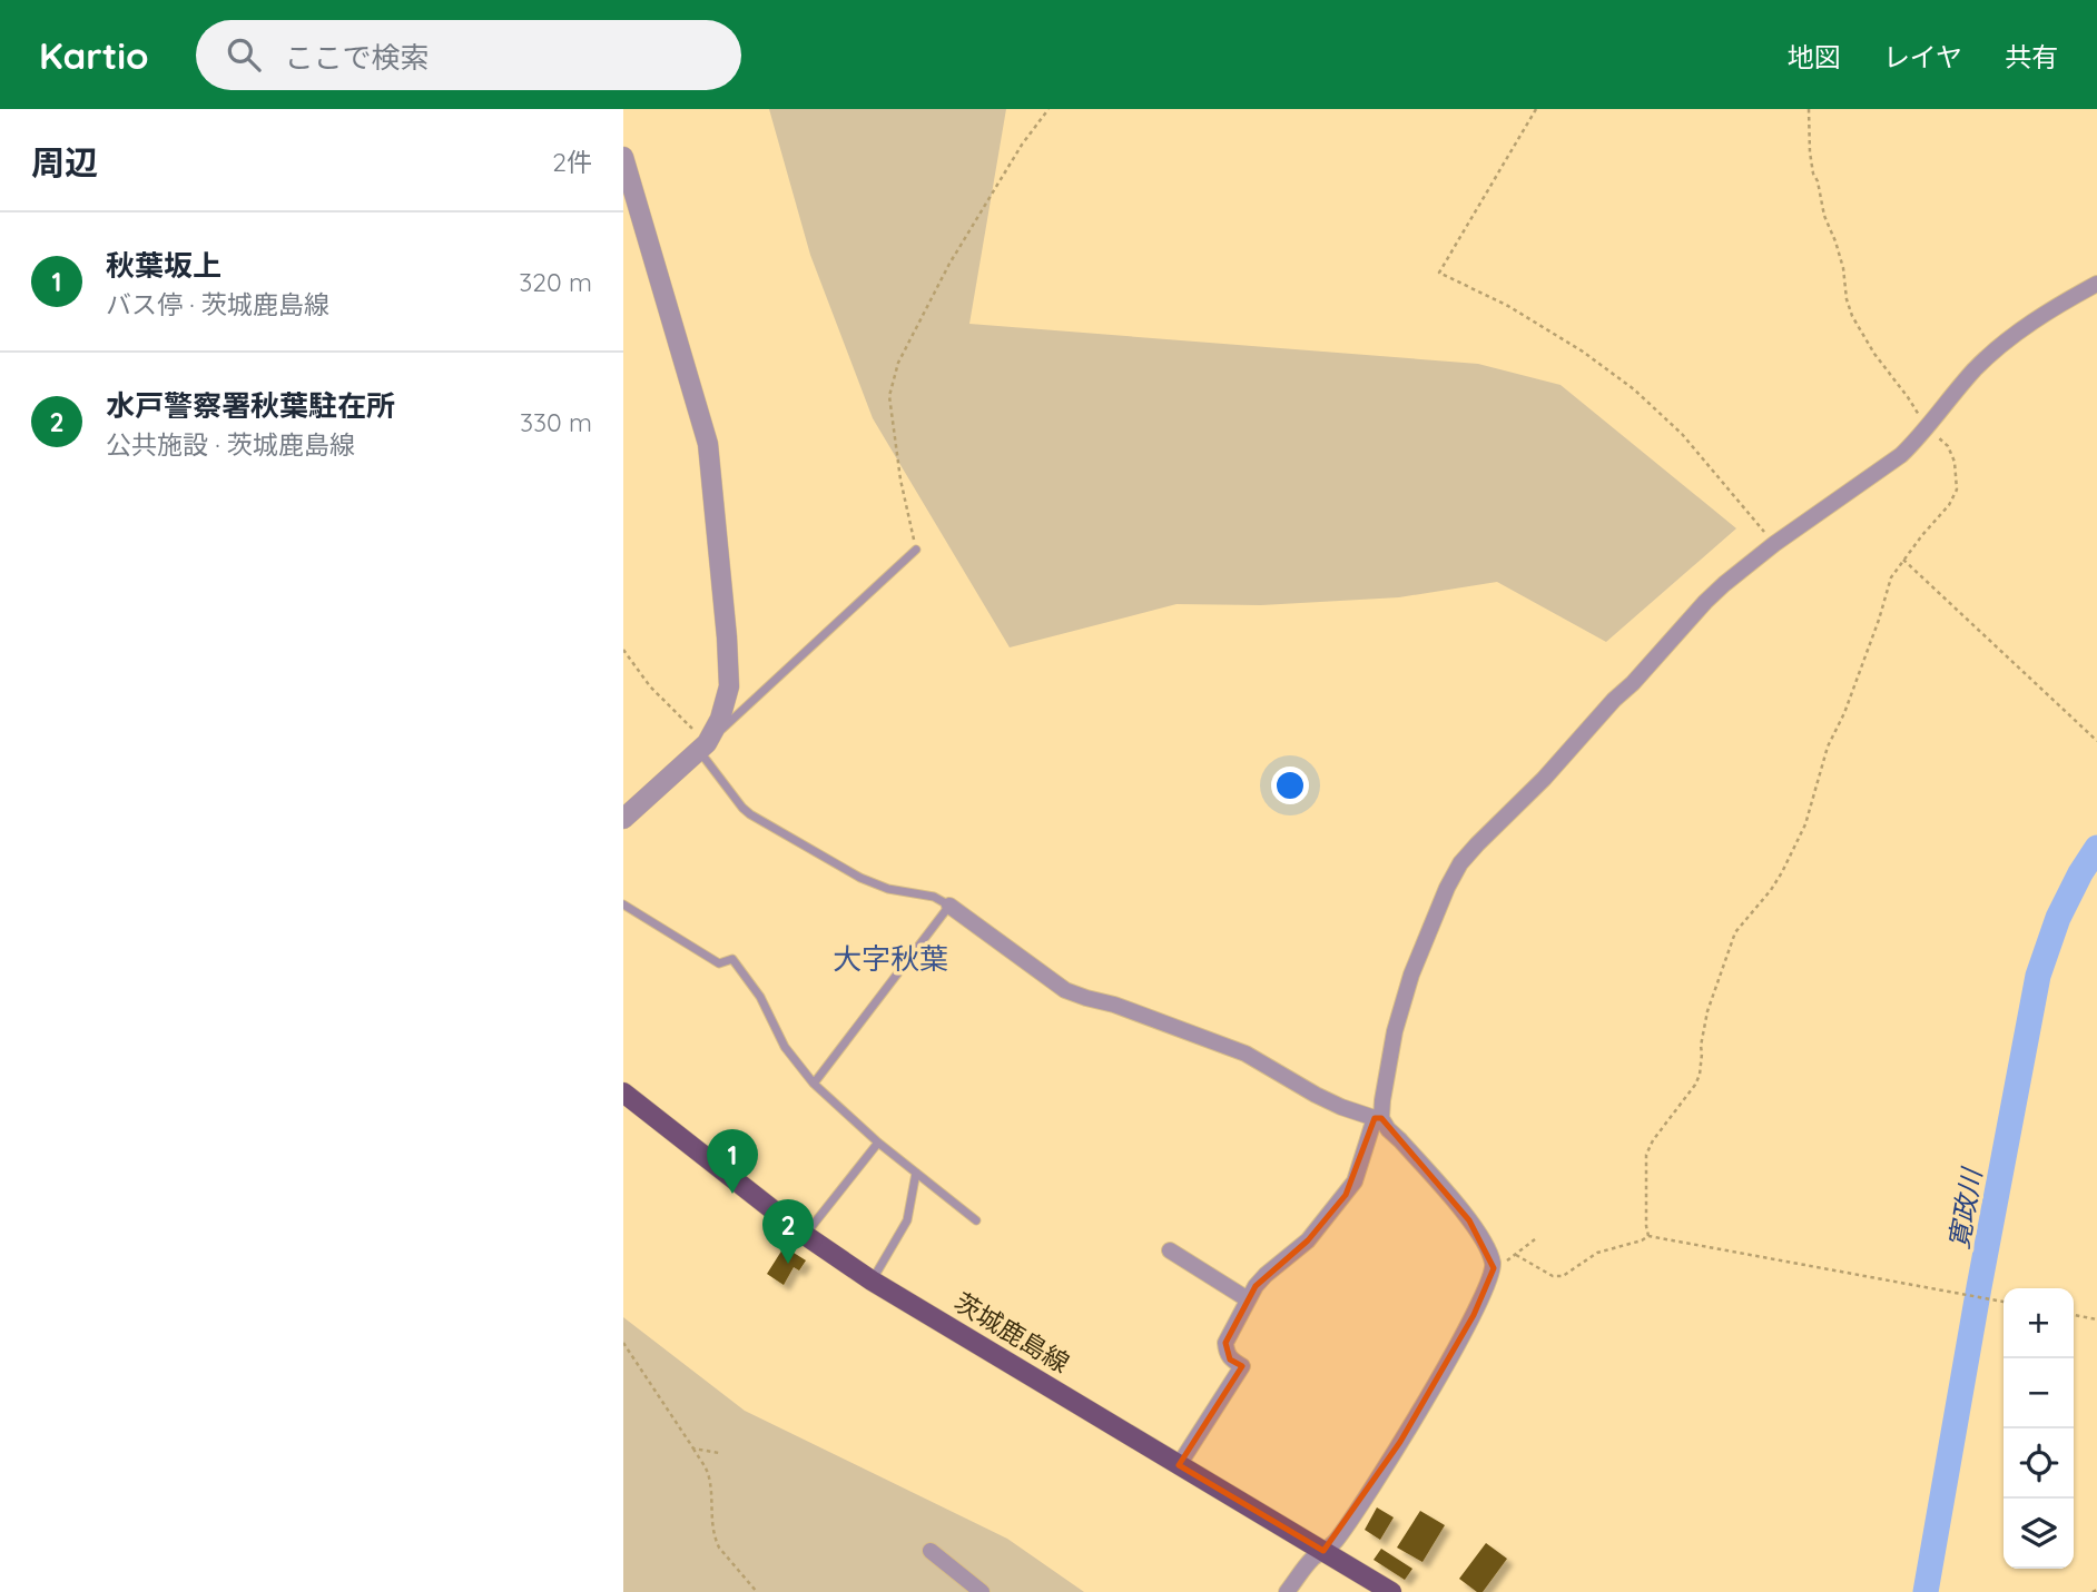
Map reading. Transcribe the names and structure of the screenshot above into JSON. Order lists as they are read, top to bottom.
{
  "streets": {
    "main road": ["茨城鹿島線"]
  },
  "districts": ["大字秋葉"],
  "water": ["寛政川"],
  "page": {
    "header": "Kartio",
    "search": "ここで検索",
    "nav": ["地図", "レイヤ", "共有"],
    "heading": ["周辺", "2件"],
    "list": [
      {
        "mark": "1",
        "name": "秋葉坂上",
        "note": "バス停 · 茨城鹿島線",
        "value": "320 m"
      },
      {
        "mark": "2",
        "name": "水戸警察署秋葉駐在所",
        "note": "公共施設 · 茨城鹿島線",
        "value": "330 m"
      }
    ],
    "pins": ["1", "2"],
    "map_buttons": ["+", "−"]
  }
}
